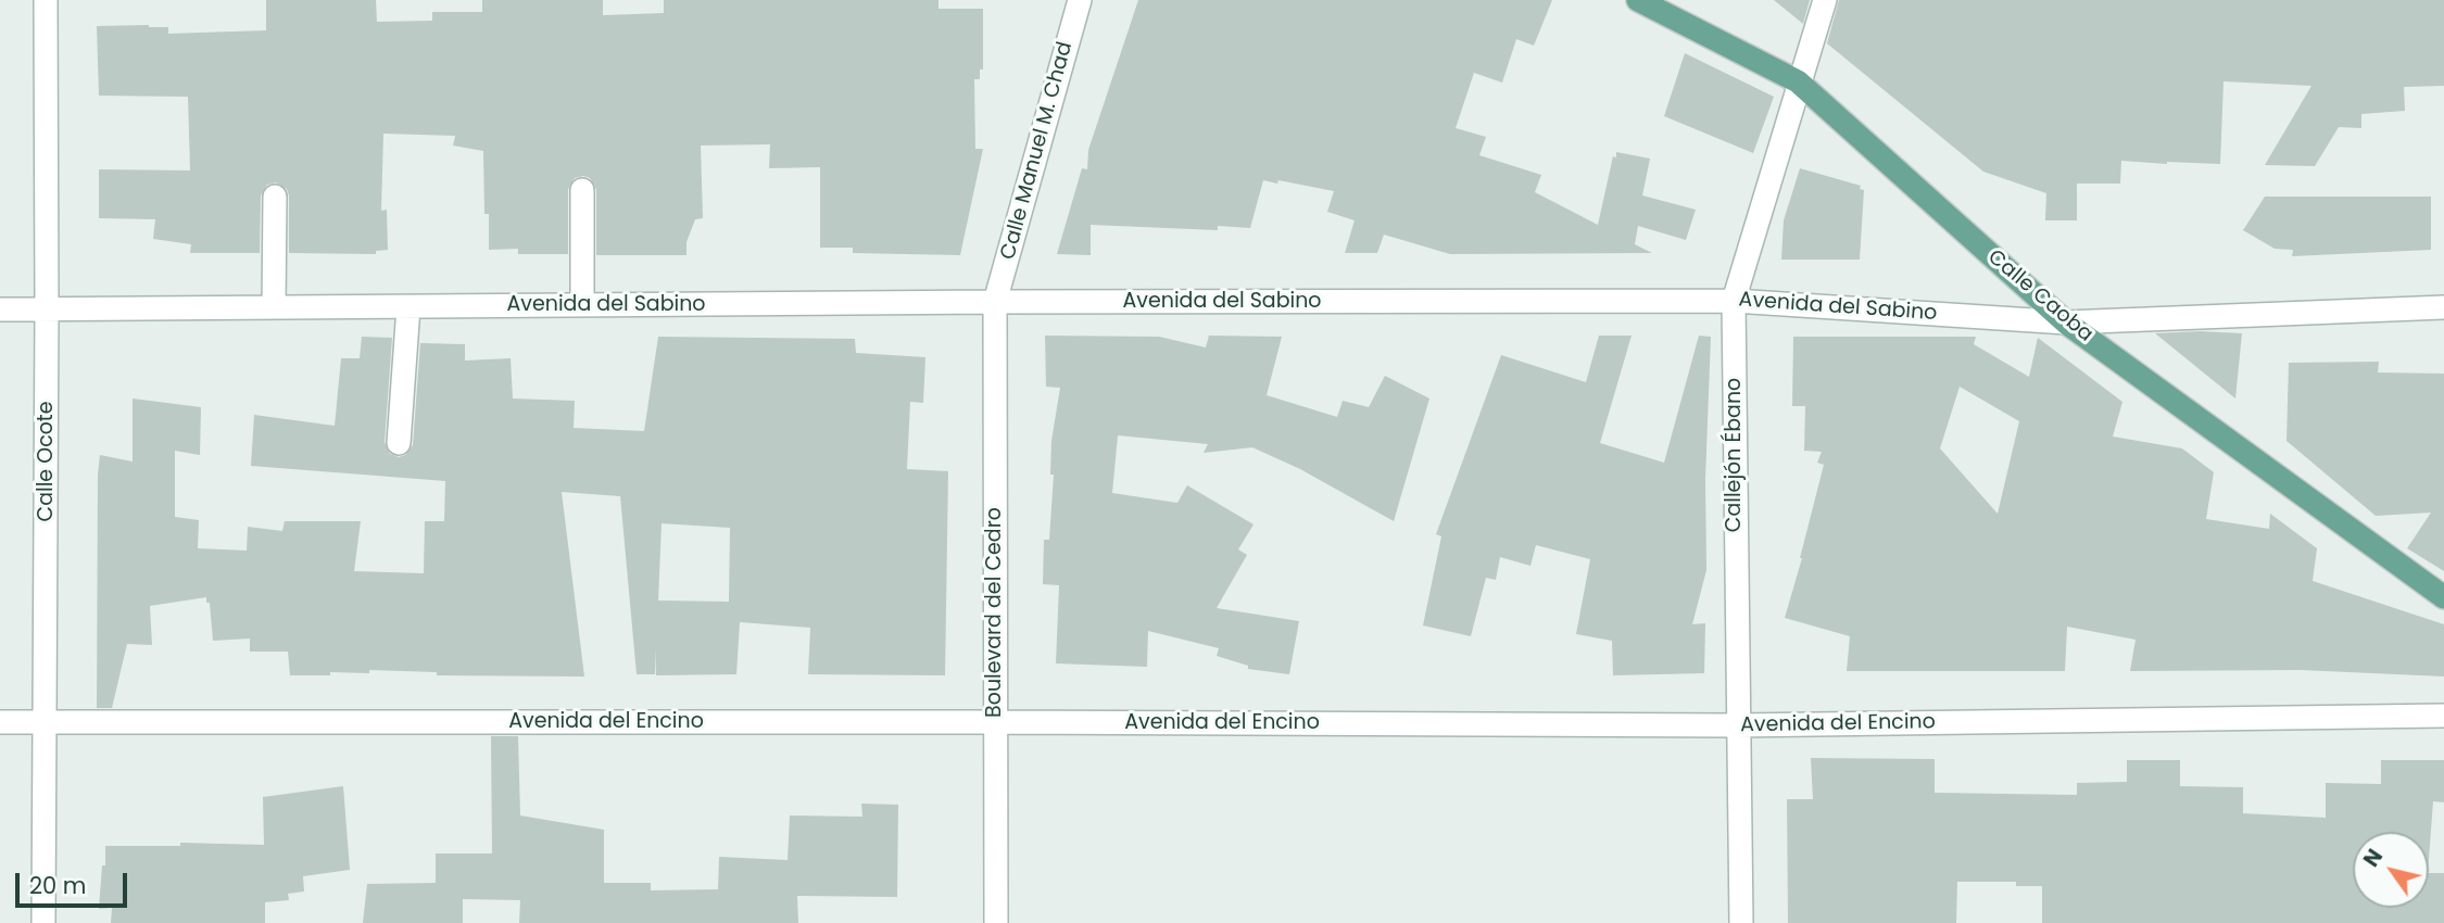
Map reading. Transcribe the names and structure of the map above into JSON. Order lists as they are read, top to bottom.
{
  "streets": {
    "main road": ["Calle Caoba"],
    "street": [
      "Calle Manuel M. Chad",
      "Avenida del Sabino",
      "Callejón Ébano",
      "Calle Ocote",
      "Boulevard del Cedro",
      "Avenida del Encino"
    ]
  },
  "crossings": [
    ["Calle Manuel M. Chad", "Avenida del Sabino"],
    ["Calle Manuel M. Chad", "Boulevard del Cedro"],
    ["Calle Caoba", "Avenida del Sabino"],
    ["Calle Caoba", "Callejón Ébano"],
    ["Avenida del Sabino", "Callejón Ébano"],
    ["Avenida del Sabino", "Calle Ocote"],
    ["Avenida del Sabino", "Boulevard del Cedro"],
    ["Callejón Ébano", "Avenida del Encino"],
    ["Calle Ocote", "Avenida del Encino"],
    ["Boulevard del Cedro", "Avenida del Encino"]
  ],
  "scale_bar": "20 m",
  "north": "top left"
}
